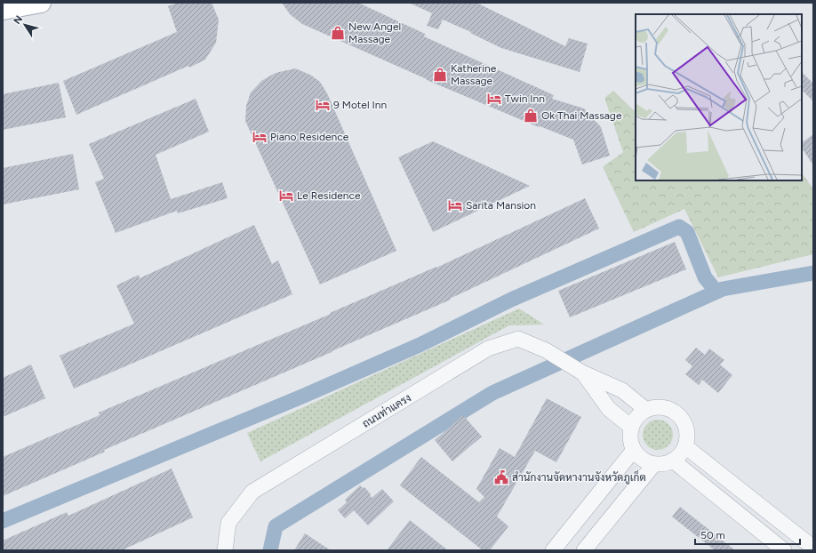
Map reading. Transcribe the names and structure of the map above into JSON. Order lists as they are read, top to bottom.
{
  "streets": {
    "street": ["ถนนท่าแครง"]
  },
  "places": {
    "shop": ["New Angel Massage", "Katherine Massage", "Ok Thai Massage"],
    "hotel": [
      "Twin Inn",
      "9 Motel Inn",
      "Piano Residence",
      "Le Residence",
      "Sarita Mansion"
    ],
    "public building": ["สำนักงานจัดหางานจังหวัดภูเก็ต"]
  },
  "scale_bar": "50 m",
  "north": "top left"
}
